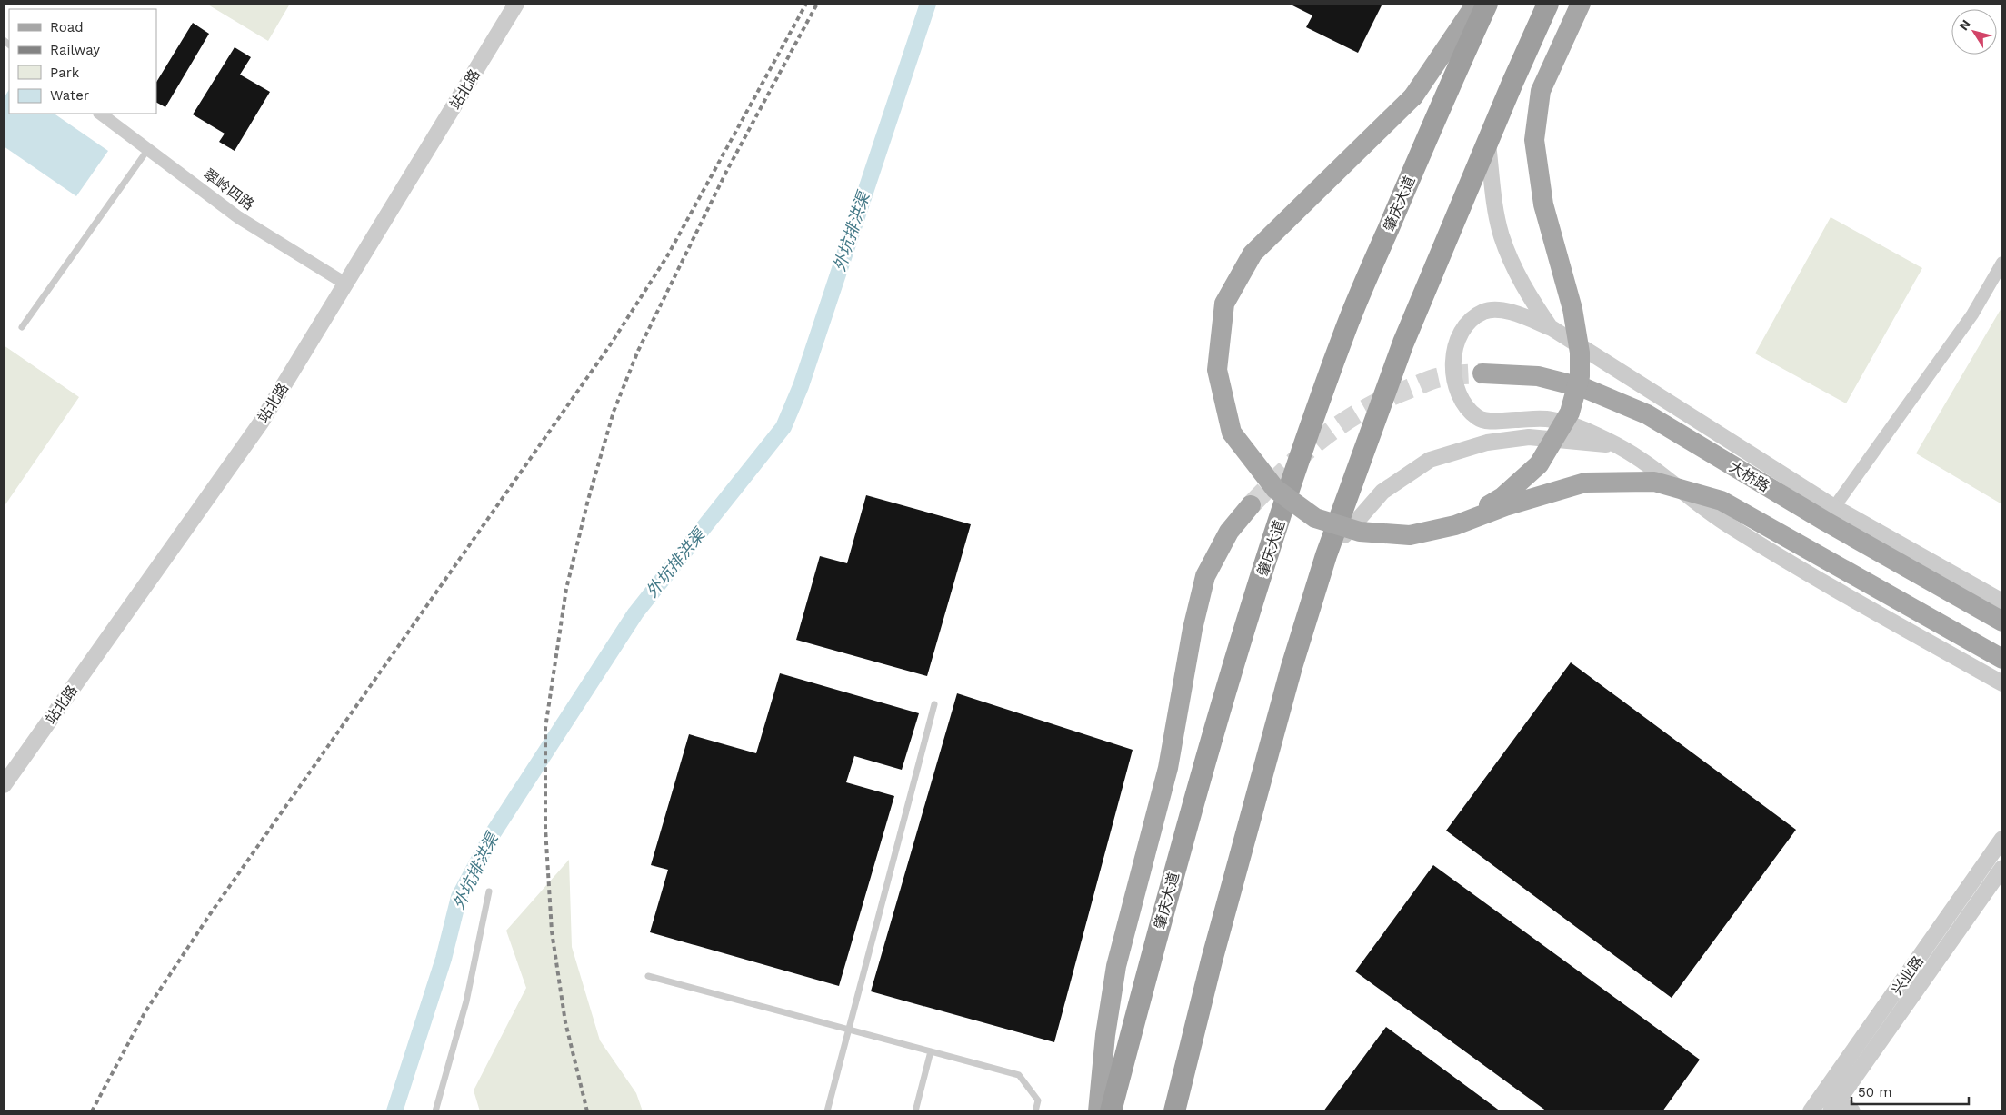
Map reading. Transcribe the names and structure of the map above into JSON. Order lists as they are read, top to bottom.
{
  "streets": {
    "highway": ["肇庆大道"],
    "main road": ["大桥路"],
    "street": ["站北路", "翠岭四路", "兴业路"]
  },
  "crossings": [
    ["站北路", "翠岭四路"]
  ],
  "water": ["外坑排洪渠"],
  "legend": [
    "Road",
    "Railway",
    "Park",
    "Water"
  ],
  "scale_bar": "50 m",
  "north": "top left"
}
